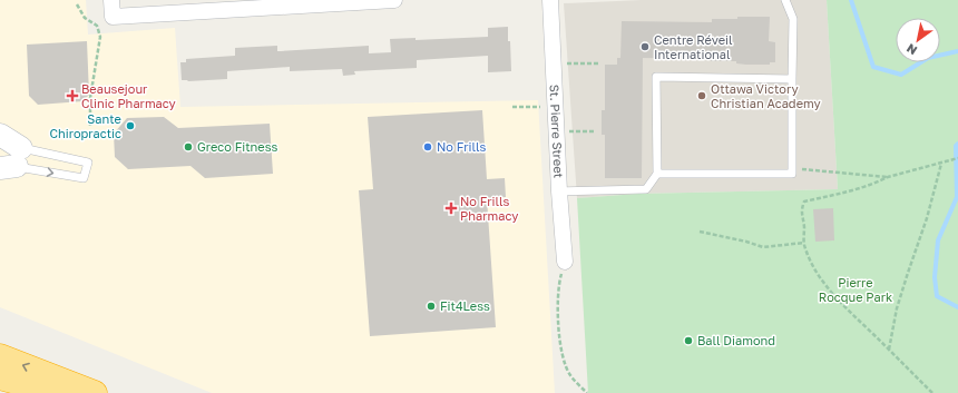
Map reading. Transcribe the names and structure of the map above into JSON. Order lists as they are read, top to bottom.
{
  "streets": {
    "street": ["St. Pierre Street"]
  },
  "parks": ["Pierre Rocque Park"],
  "places": {
    "other": [
      "Centre Réveil International",
      "Ottawa Victory Christian Academy",
      "Sante Chiropractic",
      "Greco Fitness",
      "No Frills",
      "Fit4Less",
      "Ball Diamond"
    ],
    "health": ["Beausejour Clinic Pharmacy", "No Frills Pharmacy"]
  },
  "north": "bottom left"
}
